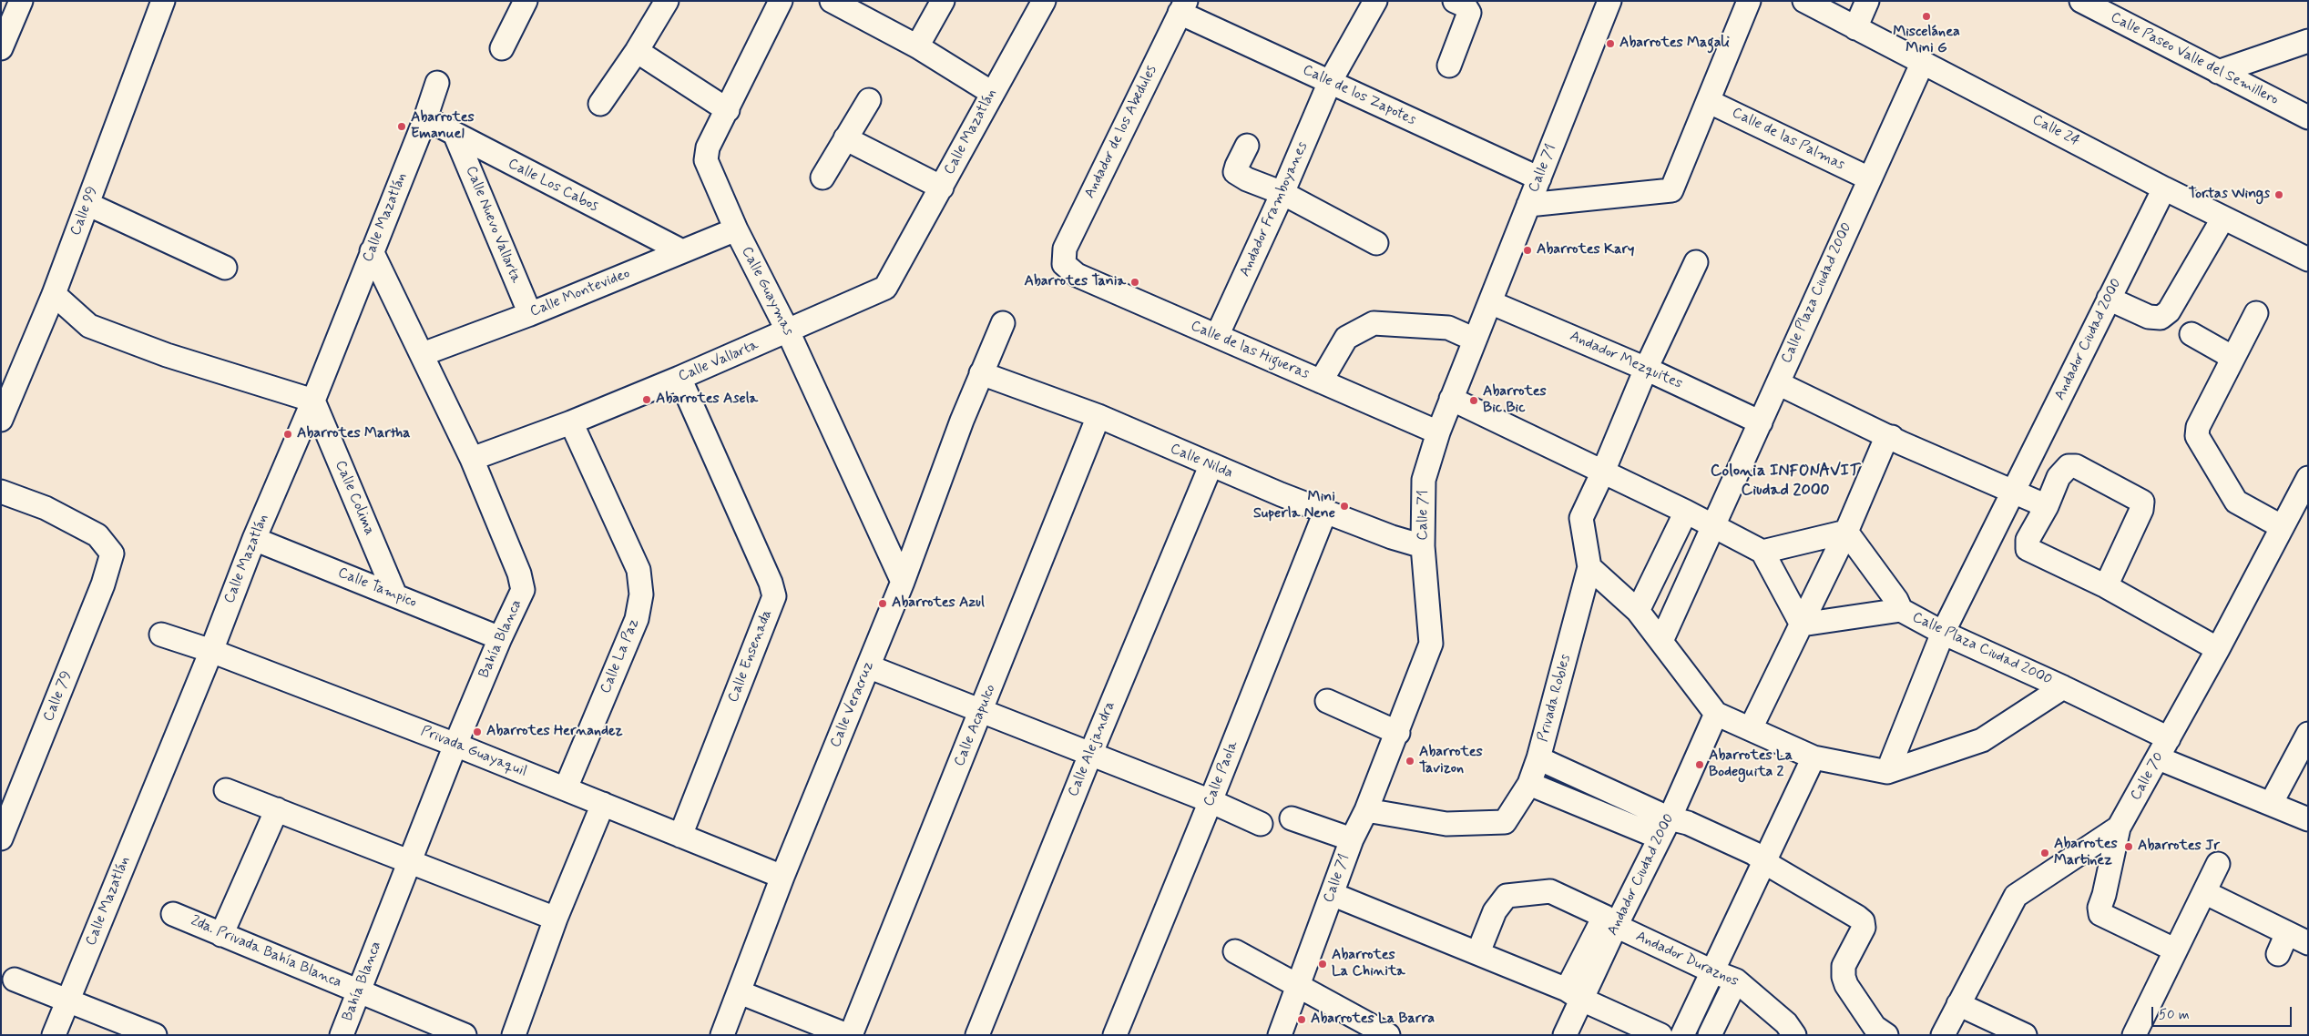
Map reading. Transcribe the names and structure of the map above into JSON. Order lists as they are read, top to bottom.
{
  "streets": {
    "street": [
      "Calle Paseo Valle del Semillero",
      "Calle de los Zapotes",
      "Calle 24",
      "Calle Mazatlán",
      "Andador de los Abedules",
      "Calle de las Palmas",
      "Calle 71",
      "Calle Los Cabos",
      "Andador Framboyanes",
      "Calle 99",
      "Calle Nuevo Vallarta",
      "Calle Guaymas",
      "Calle Montevideo",
      "Calle Plaza Ciudad 2000",
      "Andador Ciudad 2000",
      "Calle de las Higueras",
      "Andador Mezquites",
      "Calle Vallarta",
      "Calle Nilda",
      "Calle Colima",
      "Calle Tampico",
      "Bahía Blanca",
      "Calle La Paz",
      "Calle Ensenada",
      "Calle 79",
      "Privada Robles",
      "Calle Veracruz",
      "Calle Acapulco",
      "Calle Alejandra",
      "Privada Guayaquil",
      "Calle Paola",
      "Calle 70",
      "2da. Privada Bahía Blanca",
      "Andador Duraznos"
    ]
  },
  "crossings": [
    ["Calle de los Zapotes", "Andador de los Abedules"],
    ["Calle de los Zapotes", "Calle 71"],
    ["Calle de los Zapotes", "Andador Framboyanes"],
    ["Calle 24", "Calle Plaza Ciudad 2000"],
    ["Calle 24", "Andador Ciudad 2000"],
    ["Calle Mazatlán", "Calle Los Cabos"],
    ["Calle Mazatlán", "Calle Vallarta"],
    ["Calle Mazatlán", "Calle Colima"],
    ["Calle Mazatlán", "Calle Tampico"],
    ["Calle Mazatlán", "Bahía Blanca"],
    ["Calle Mazatlán", "Privada Guayaquil"],
    ["Andador de los Abedules", "Calle de las Higueras"],
    ["Calle de las Palmas", "Calle Plaza Ciudad 2000"],
    ["Calle 71", "Calle de las Higueras"],
    ["Calle 71", "Andador Mezquites"],
    ["Calle 71", "Calle Nilda"],
    ["Calle 71", "Privada Robles"],
    ["Calle Los Cabos", "Calle Nuevo Vallarta"],
    ["Calle Los Cabos", "Calle Montevideo"],
    ["Andador Framboyanes", "Calle de las Higueras"],
    ["Calle Nuevo Vallarta", "Calle Montevideo"],
    ["Calle Guaymas", "Calle Montevideo"],
    ["Calle Guaymas", "Calle Vallarta"],
    ["Calle Guaymas", "Calle Veracruz"],
    ["Calle Montevideo", "Bahía Blanca"],
    ["Calle Plaza Ciudad 2000", "Andador Ciudad 2000"],
    ["Calle Plaza Ciudad 2000", "Andador Mezquites"],
    ["Calle Plaza Ciudad 2000", "Calle 70"],
    ["Andador Ciudad 2000", "Andador Duraznos"],
    ["Calle Vallarta", "Bahía Blanca"],
    ["Calle Vallarta", "Calle La Paz"],
    ["Calle Vallarta", "Calle Ensenada"],
    ["Calle Nilda", "Calle Veracruz"],
    ["Calle Nilda", "Calle Acapulco"],
    ["Calle Nilda", "Calle Alejandra"],
    ["Calle Nilda", "Calle Paola"],
    ["Calle Colima", "Calle Tampico"],
    ["Calle Tampico", "Bahía Blanca"],
    ["Bahía Blanca", "Privada Guayaquil"],
    ["Bahía Blanca", "2da. Privada Bahía Blanca"],
    ["Calle La Paz", "Privada Guayaquil"],
    ["Calle Ensenada", "Privada Guayaquil"],
    ["Calle Veracruz", "Privada Guayaquil"]
  ],
  "districts": ["Colonia INFONAVIT Ciudad 2000"],
  "places": [
    "Miscelánea Mini G",
    "Abarrotes Magali",
    "Abarrotes Emanuel",
    "Tortas Wings",
    "Abarrotes Kary",
    "Abarrotes Tania",
    "Abarrotes Asela",
    "Abarrotes Bic Bic",
    "Abarrotes Martha",
    "Mini Superla Nene",
    "Abarrotes Azul",
    "Abarrotes Hernandez",
    "Abarrotes Tavizon",
    "Abarrotes La Bodeguita 2",
    "Abarrotes Jr",
    "Abarrotes Martinez",
    "Abarrotes La Chinita",
    "Abarrotes La Barra"
  ],
  "scale_bar": "50 m"
}
